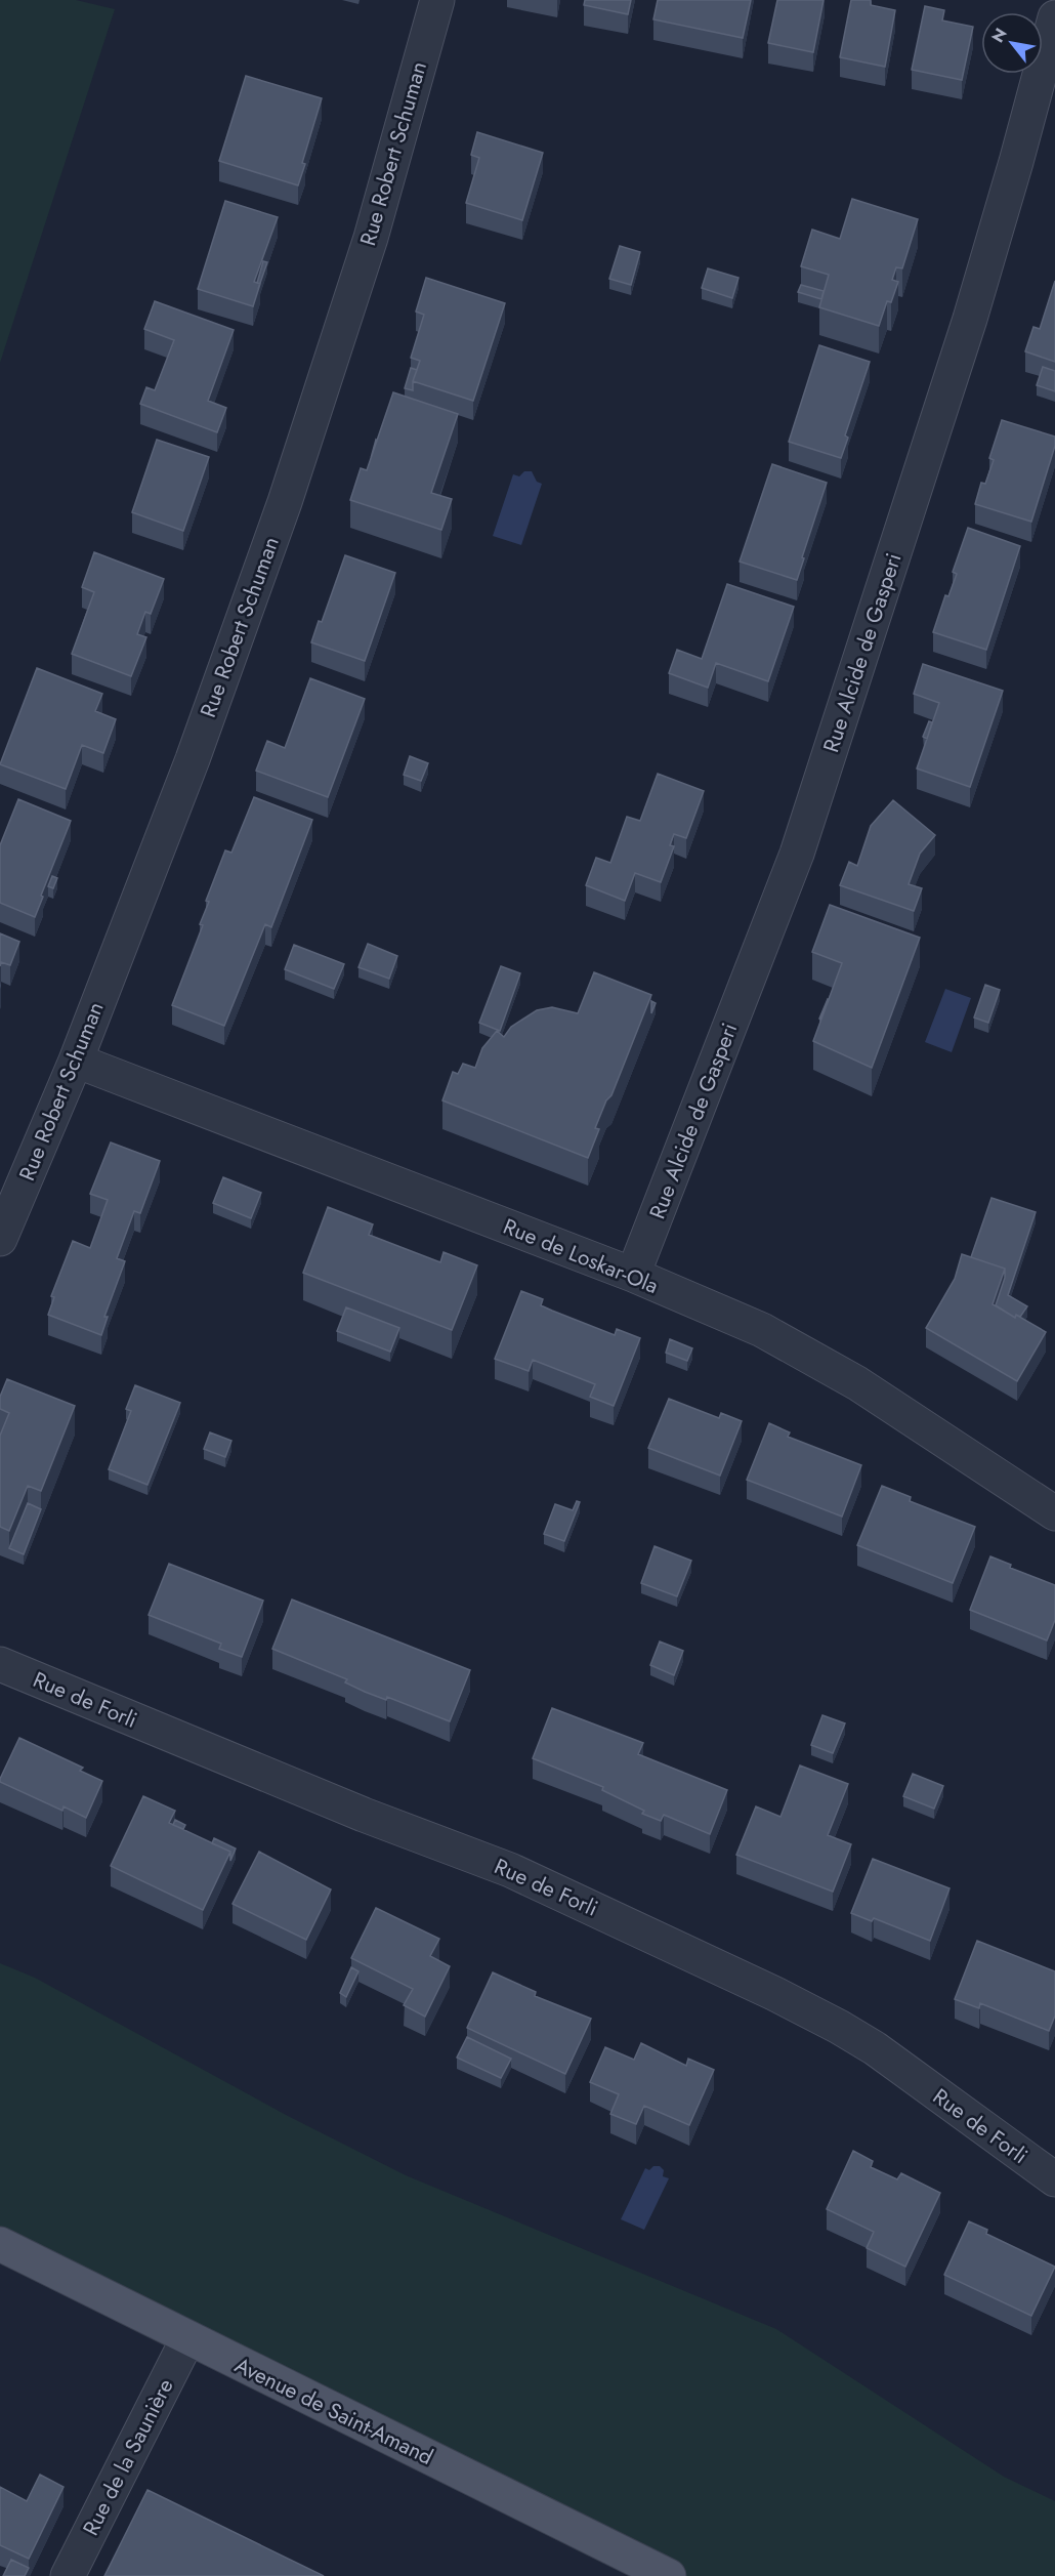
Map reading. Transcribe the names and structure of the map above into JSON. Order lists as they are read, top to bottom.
{
  "streets": {
    "main road": ["Avenue de Saint-Amand"],
    "street": [
      "Rue Robert Schuman",
      "Rue Alcide de Gasperi",
      "Rue de Loskar-Ola",
      "Rue de Forli",
      "Rue de la Saunière"
    ]
  },
  "crossings": [
    ["Rue Robert Schuman", "Rue de Loskar-Ola"],
    ["Rue Alcide de Gasperi", "Rue de Loskar-Ola"],
    ["Avenue de Saint-Amand", "Rue de la Saunière"]
  ],
  "north": "top left"
}
